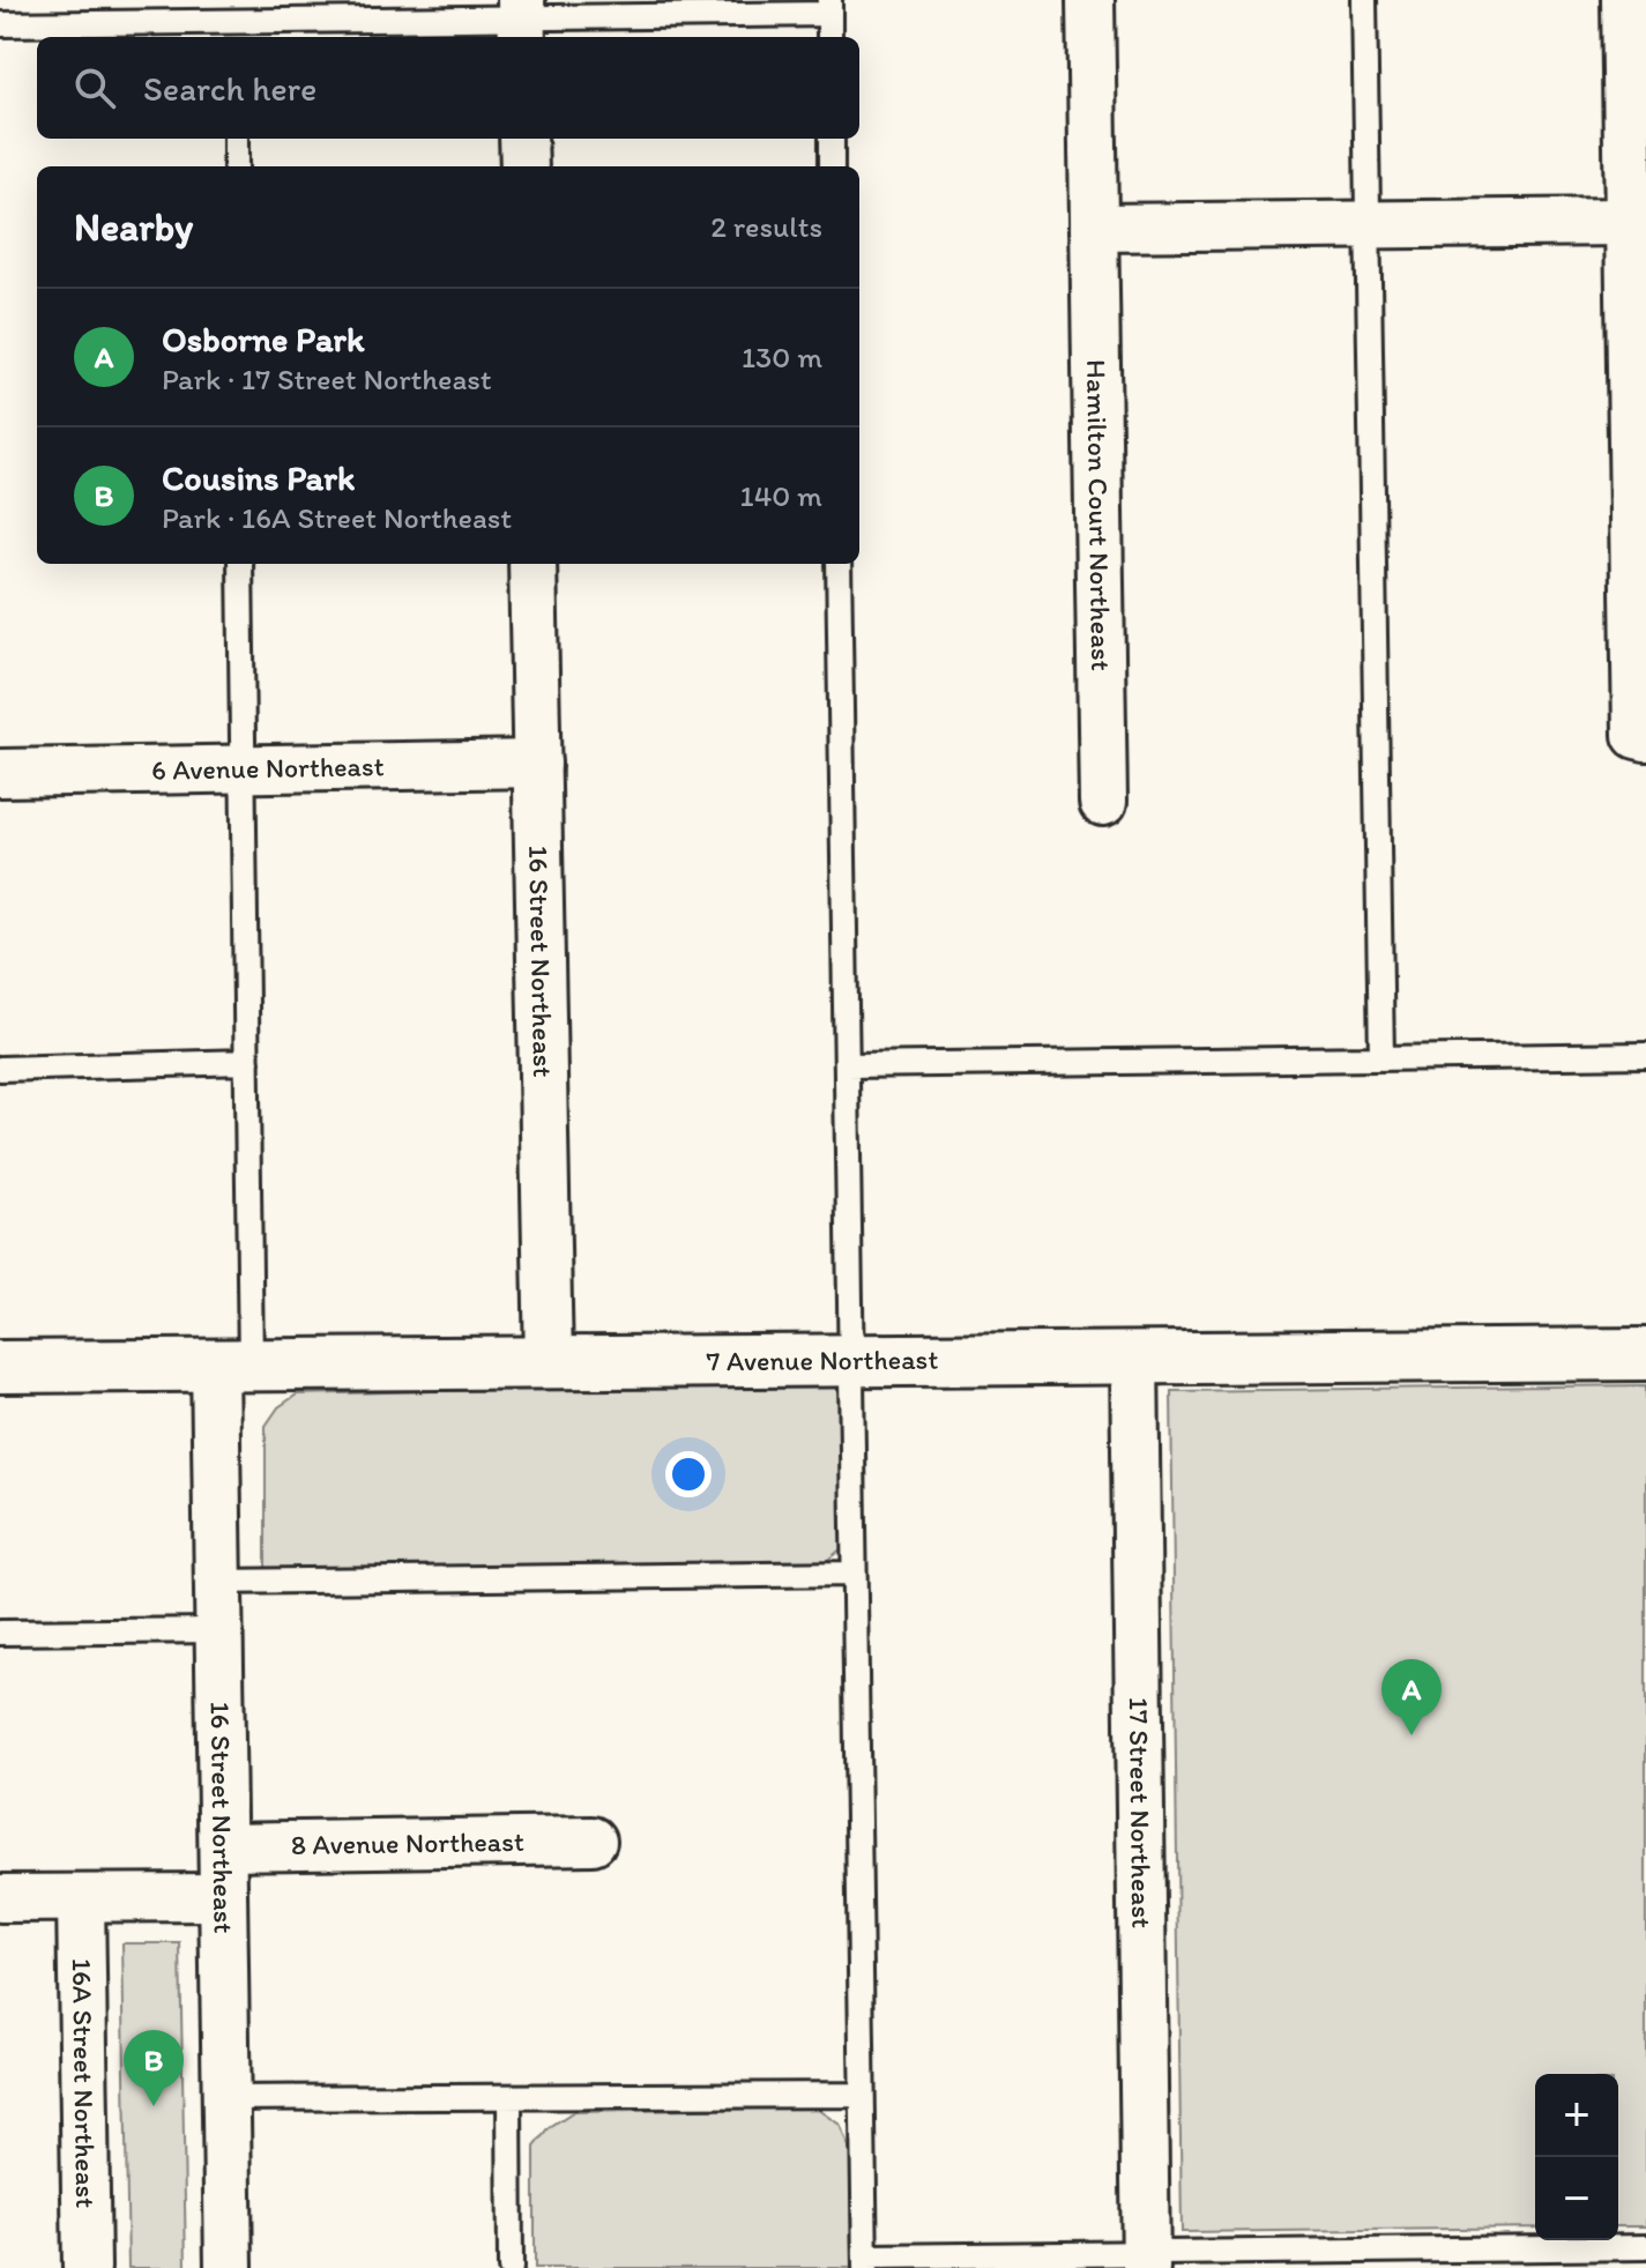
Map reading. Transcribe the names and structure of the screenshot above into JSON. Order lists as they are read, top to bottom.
{
  "streets": {
    "street": [
      "Hamilton Court Northeast",
      "6 Avenue Northeast",
      "16 Street Northeast",
      "7 Avenue Northeast",
      "17 Street Northeast",
      "8 Avenue Northeast",
      "16A Street Northeast"
    ]
  },
  "crossings": [
    ["6 Avenue Northeast", "16 Street Northeast"],
    ["16 Street Northeast", "7 Avenue Northeast"],
    ["16 Street Northeast", "8 Avenue Northeast"],
    ["7 Avenue Northeast", "17 Street Northeast"]
  ],
  "page": {
    "search": "Search here",
    "heading": ["Nearby", "2 results"],
    "list": [
      {
        "mark": "A",
        "name": "Osborne Park",
        "note": "Park · 17 Street Northeast",
        "value": "130 m"
      },
      {
        "mark": "B",
        "name": "Cousins Park",
        "note": "Park · 16A Street Northeast",
        "value": "140 m"
      }
    ],
    "pins": ["A", "B"],
    "map_buttons": ["+", "−"]
  }
}
